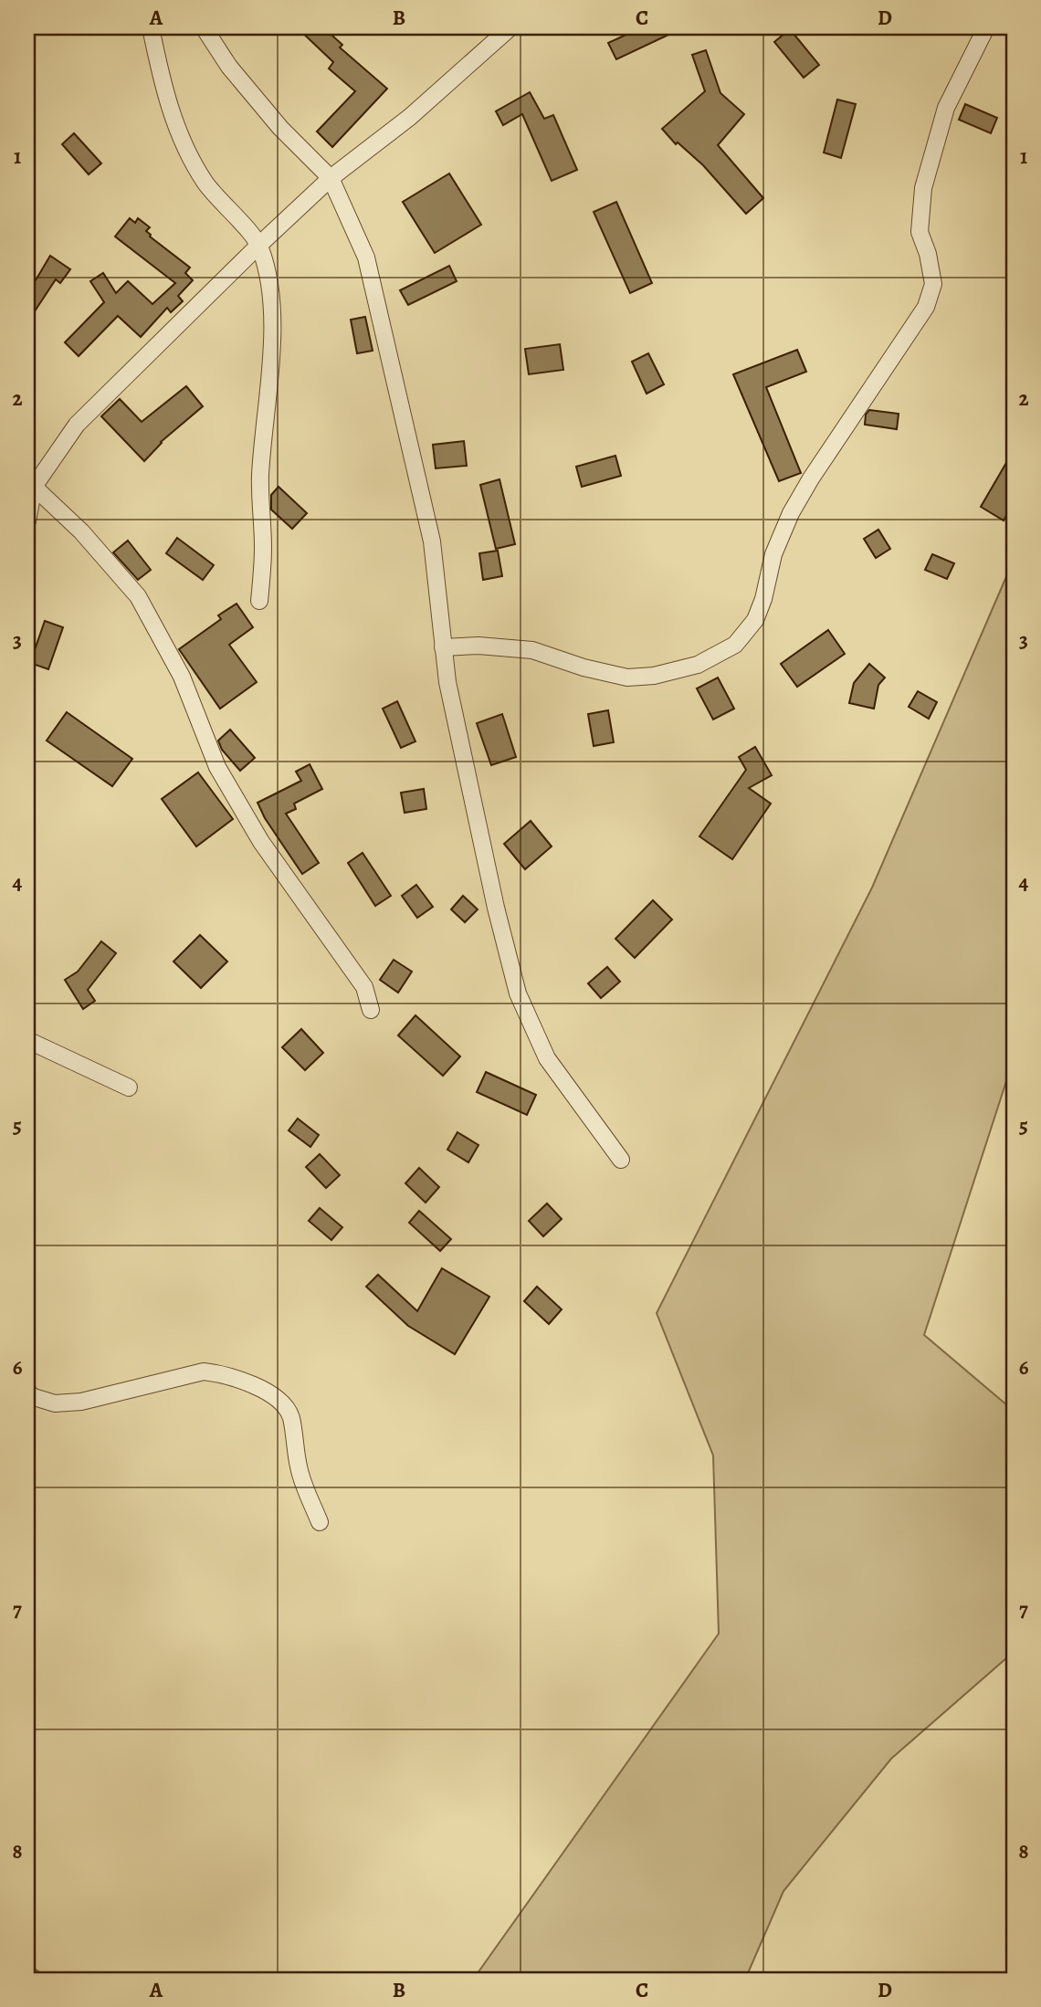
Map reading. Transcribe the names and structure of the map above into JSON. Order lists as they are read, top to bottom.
{
  "grid": {
    "columns": [
      "A",
      "B",
      "C",
      "D"
    ],
    "rows": [
      "1",
      "2",
      "3",
      "4",
      "5",
      "6",
      "7",
      "8"
    ]
  }
}
